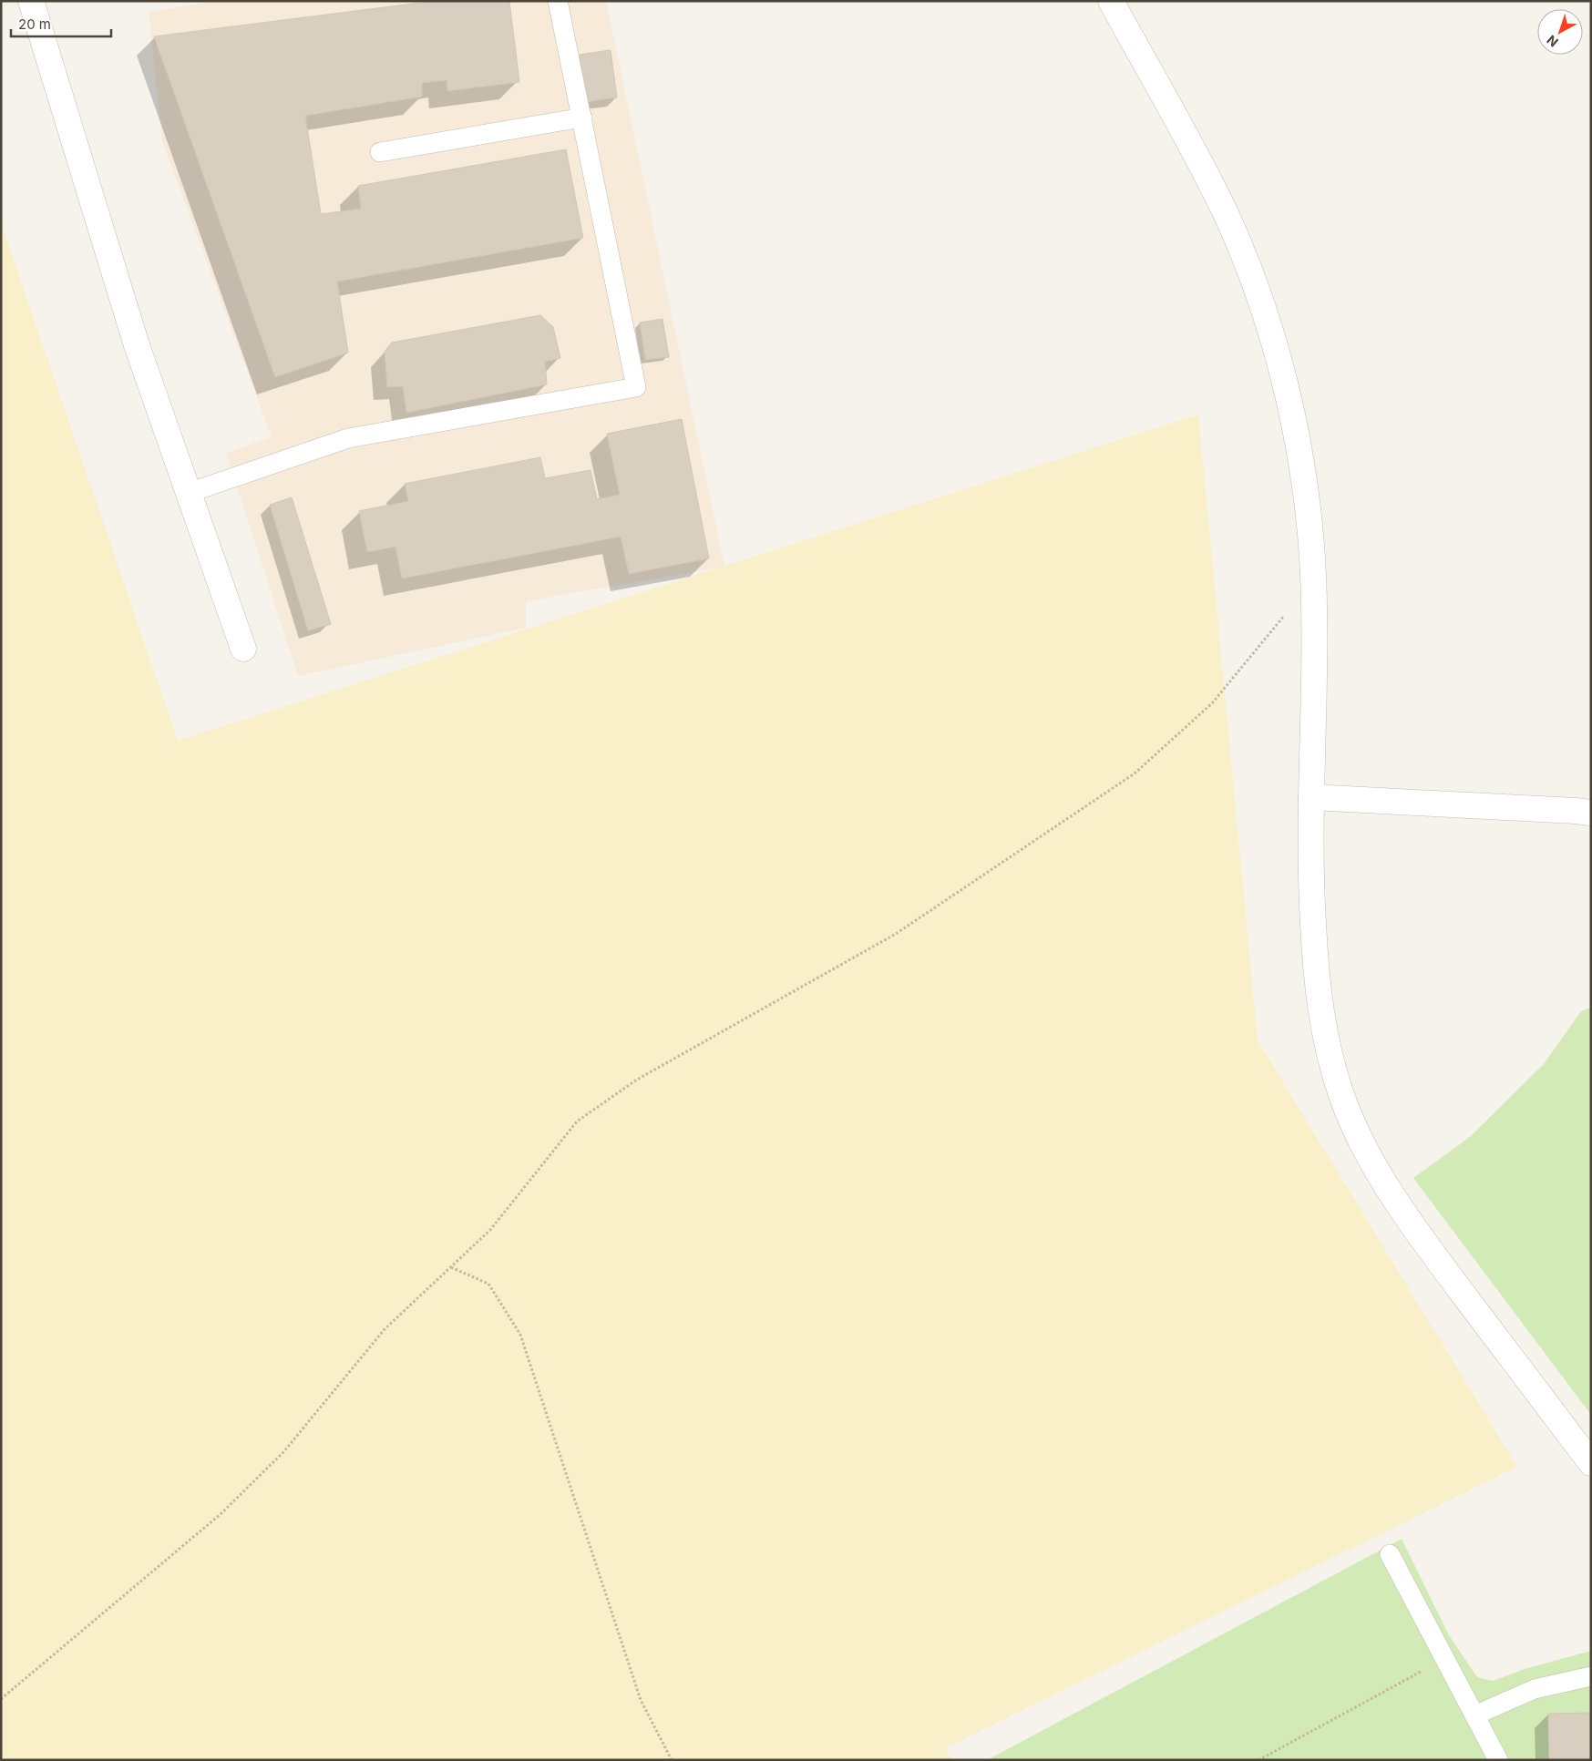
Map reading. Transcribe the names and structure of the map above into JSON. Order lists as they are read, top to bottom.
{
  "scale_bar": "20 m",
  "north": "bottom left"
}
